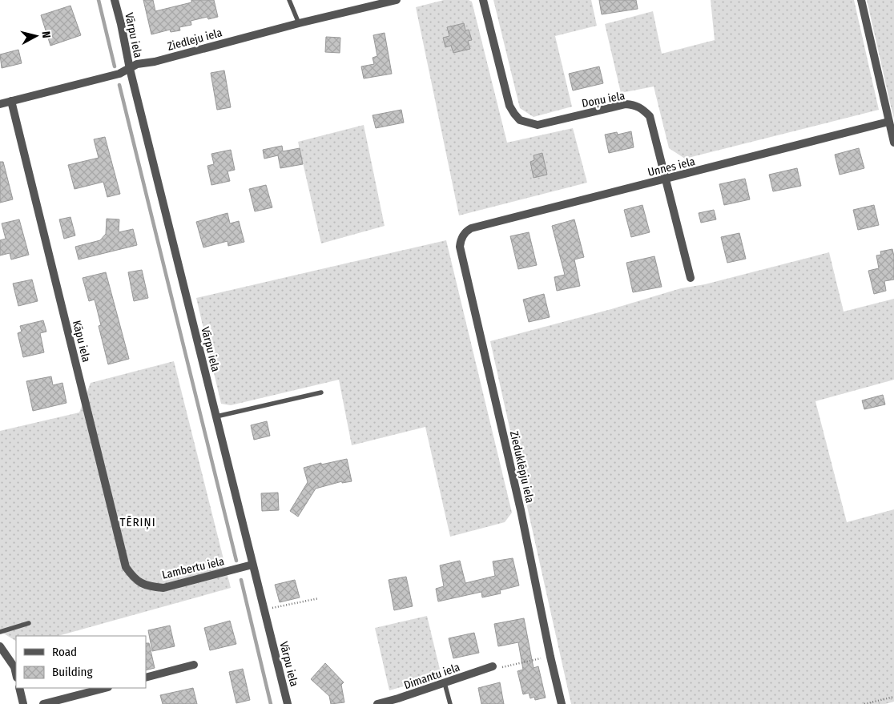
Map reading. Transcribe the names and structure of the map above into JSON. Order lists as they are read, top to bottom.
{
  "streets": {
    "street": [
      "Vārpu iela",
      "Ziedleju iela",
      "Doņu iela",
      "Unnes iela",
      "Kāpu iela",
      "Zieduklēpju iela",
      "Lambertu iela",
      "Dimantu iela"
    ]
  },
  "crossings": [
    ["Vārpu iela", "Ziedleju iela"],
    ["Vārpu iela", "Lambertu iela"],
    ["Ziedleju iela", "Kāpu iela"],
    ["Doņu iela", "Unnes iela"],
    ["Unnes iela", "Zieduklēpju iela"],
    ["Kāpu iela", "Lambertu iela"]
  ],
  "districts": ["TĒRIŅI"],
  "legend": ["Road", "Building"],
  "north": "right"
}
